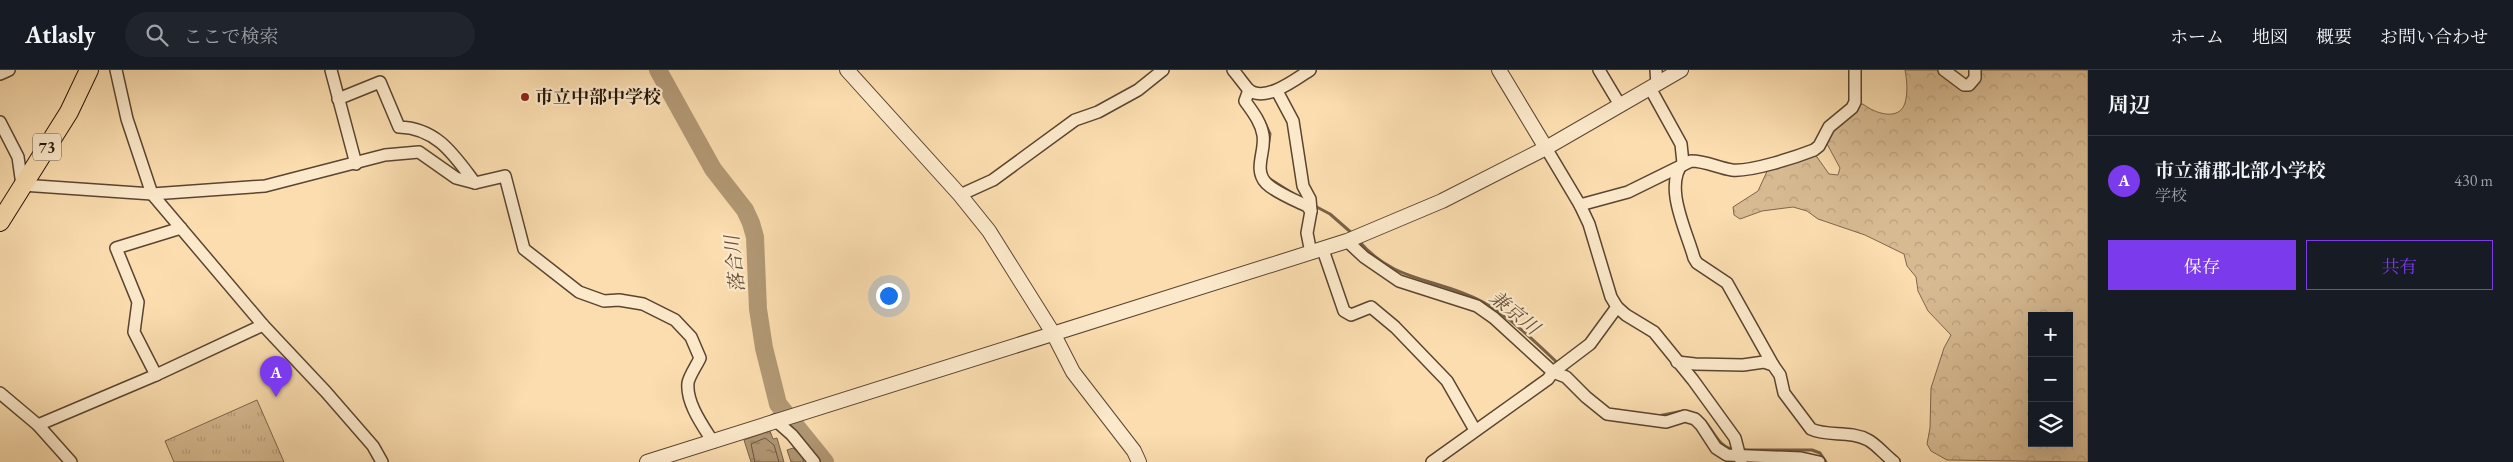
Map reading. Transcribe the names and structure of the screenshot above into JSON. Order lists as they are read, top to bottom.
{
  "streets": {
    "main road": ["73"]
  },
  "water": ["落合川", "兼京川"],
  "places": ["市立中部中学校"],
  "page": {
    "header": "Atlasly",
    "search": "ここで検索",
    "nav": [
      "ホーム",
      "地図",
      "概要",
      "お問い合わせ"
    ],
    "heading": "周辺",
    "list": [
      {
        "mark": "A",
        "name": "市立蒲郡北部小学校",
        "note": "学校",
        "value": "430 m"
      }
    ],
    "buttons": ["保存", "共有"],
    "map_buttons": ["+", "−"],
    "pins": "A"
  }
}
